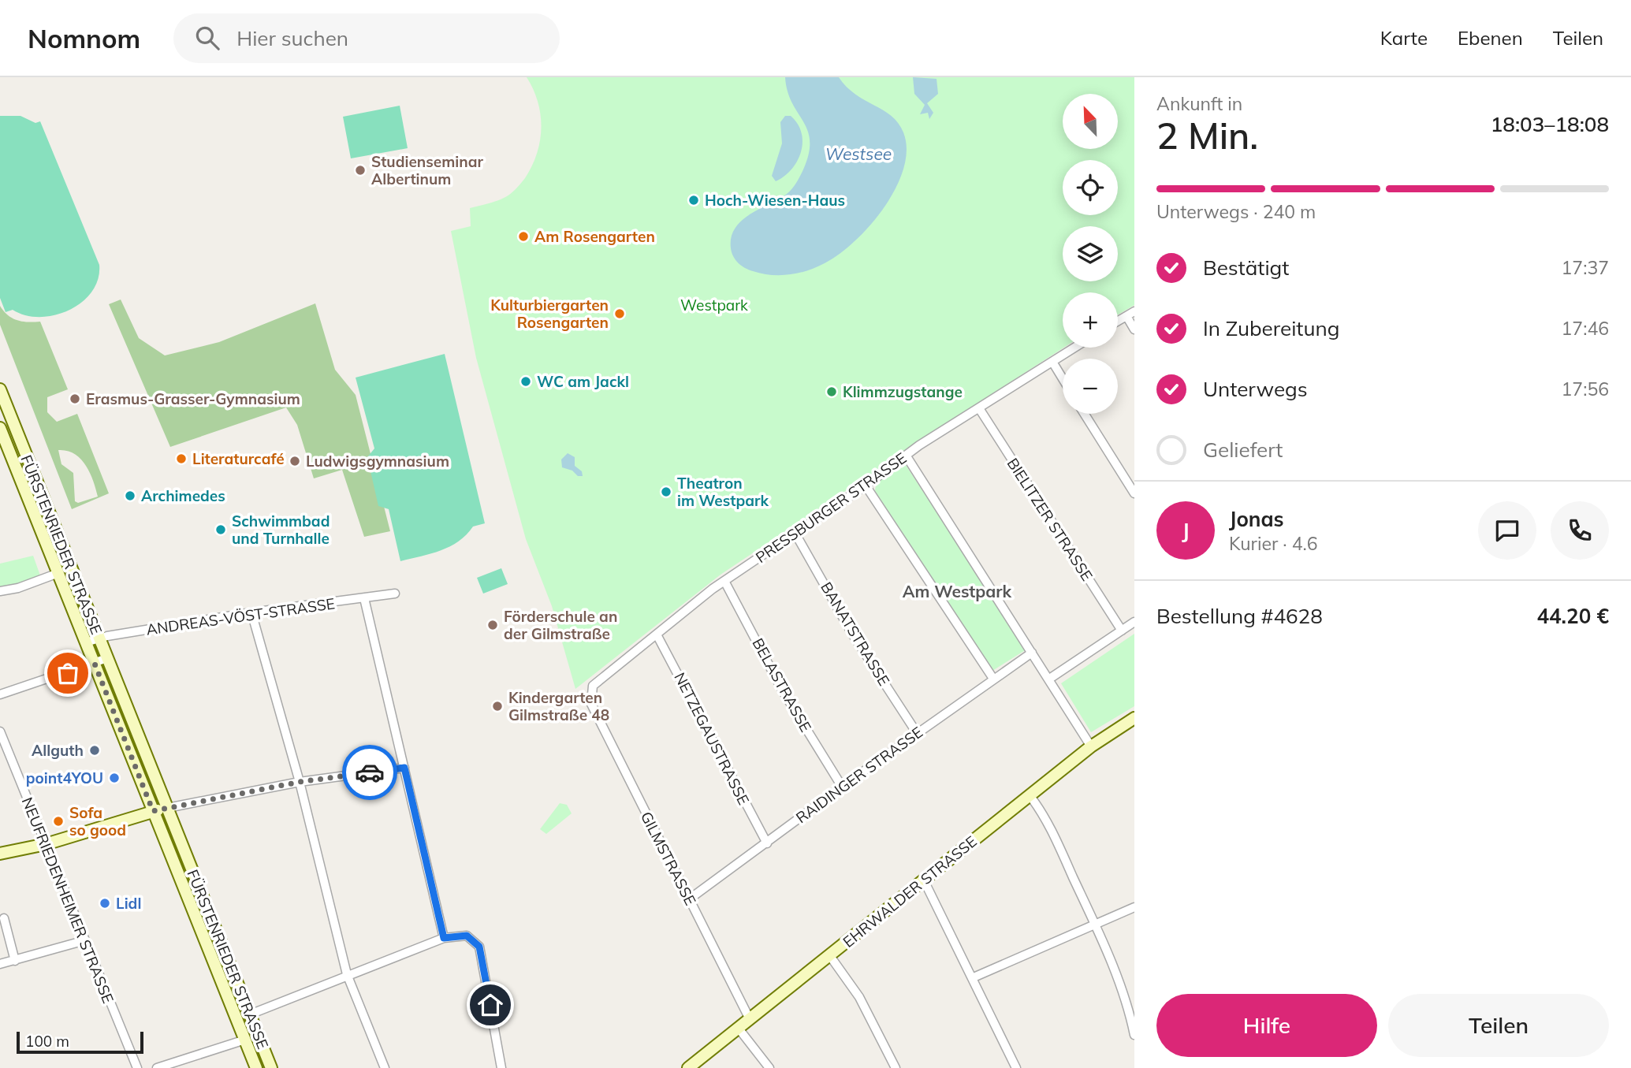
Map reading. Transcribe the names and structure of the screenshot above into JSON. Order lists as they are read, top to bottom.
{
  "streets": {
    "main road": ["FÜRSTENRIEDER STRASSE", "EHRWALDER STRASSE"],
    "street": [
      "PRESSBURGER STRASSE",
      "BIELITZER STRASSE",
      "ANDREAS-VÖST-STRASSE",
      "BANATSTRASSE",
      "BELASTRASSE",
      "NETZEGAUSTRASSE",
      "RAIDINGER STRASSE",
      "GILMSTRASSE",
      "NEUFRIEDENHEIMER STRASSE"
    ]
  },
  "crossings": [
    ["PRESSBURGER STRASSE", "BIELITZER STRASSE"],
    ["PRESSBURGER STRASSE", "BANATSTRASSE"],
    ["PRESSBURGER STRASSE", "BELASTRASSE"],
    ["PRESSBURGER STRASSE", "NETZEGAUSTRASSE"],
    ["PRESSBURGER STRASSE", "GILMSTRASSE"],
    ["FÜRSTENRIEDER STRASSE", "ANDREAS-VÖST-STRASSE"],
    ["BANATSTRASSE", "RAIDINGER STRASSE"],
    ["BELASTRASSE", "RAIDINGER STRASSE"],
    ["NETZEGAUSTRASSE", "RAIDINGER STRASSE"],
    ["RAIDINGER STRASSE", "GILMSTRASSE"],
    ["GILMSTRASSE", "EHRWALDER STRASSE"]
  ],
  "districts": ["Am Westpark"],
  "water": ["Westsee"],
  "parks": ["Westpark"],
  "places": [
    "Studienseminar Albertinum",
    "Hoch-Wiesen-Haus",
    "Am Rosengarten",
    "Kulturbiergarten Rosengarten",
    "WC am Jackl",
    "Klimmzugstange",
    "Erasmus-Grasser-Gymnasium",
    "Literaturcafé",
    "Ludwigsgymnasium",
    "Theatron im Westpark",
    "Archimedes",
    "Schwimmbad und Turnhalle",
    "Förderschule an der Gilmstraße",
    "Kindergarten Gilmstraße 48",
    "Allguth",
    "point4YOU",
    "Sofa so good",
    "Lidl"
  ],
  "scale_bar": "100 m",
  "north": "top left",
  "page": {
    "header": "Nomnom",
    "search": "Hier suchen",
    "nav": ["Karte", "Ebenen", "Teilen"],
    "heading": ["2 Min.", "Ankunft in", "18:03–18:08"],
    "panel": [
      "Jonas",
      "Kurier · 4.6",
      "Bestellung #4628",
      "44.20 €"
    ],
    "map_buttons": ["+", "−"],
    "bar": "Unterwegs · 240 m",
    "list": [
      ["Bestätigt", "17:37"],
      ["In Zubereitung", "17:46"],
      ["Unterwegs", "17:56"],
      "Geliefert"
    ],
    "round": "J",
    "buttons": ["Hilfe", "Teilen"],
    "scale": "100 m"
  }
}
